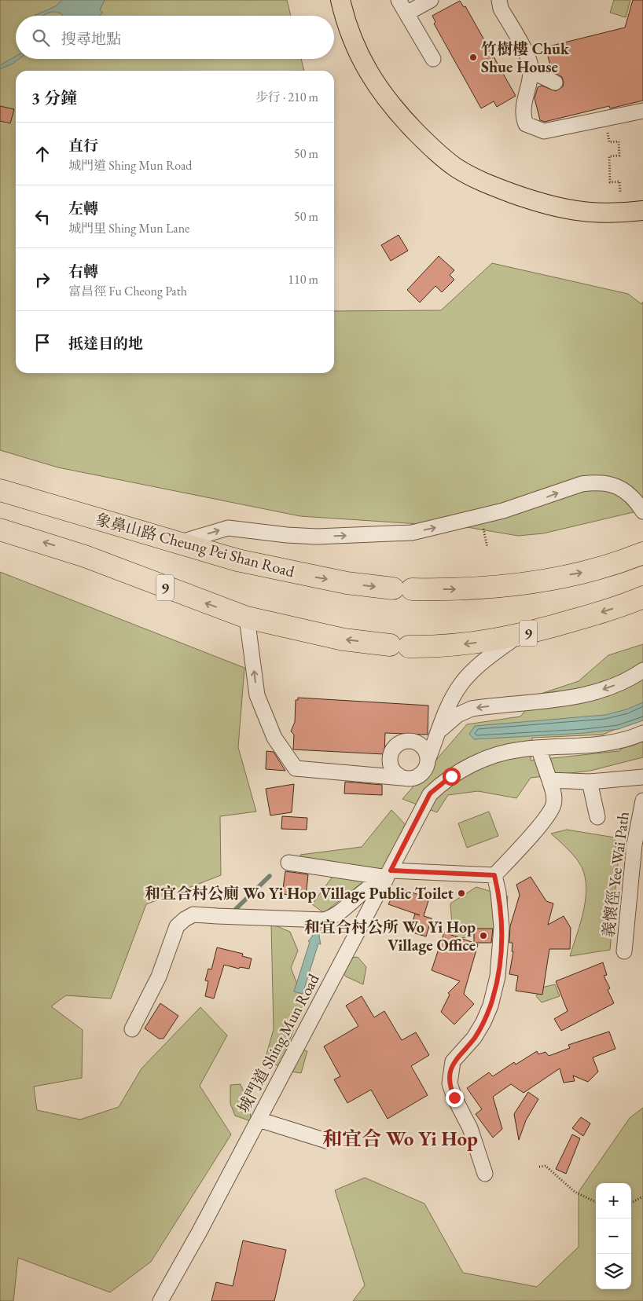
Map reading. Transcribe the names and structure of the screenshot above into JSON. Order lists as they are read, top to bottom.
{
  "streets": {
    "highway": ["象鼻山路 Cheung Pei Shan Road", "9"],
    "street": ["義懷徑 Yee Wai Path", "城門道 Shing Mun Road"]
  },
  "districts": ["和宜合 Wo Yi Hop"],
  "places": ["竹樹樓 Chuk Shue House", "和宜合村公廁 Wo Yi Hop Village Public Toilet", "和宜合村公所 Wo Yi Hop Village Office"],
  "page": {
    "search": "搜尋地點",
    "heading": ["3 分鐘", "步行 · 210 m"],
    "list": [
      ["直行", "城門道 Shing Mun Road", "50 m"],
      ["左轉", "城門里 Shing Mun Lane", "50 m"],
      ["右轉", "富昌徑 Fu Cheong Path", "110 m"],
      "抵達目的地"
    ],
    "map_buttons": ["+", "−"]
  }
}
